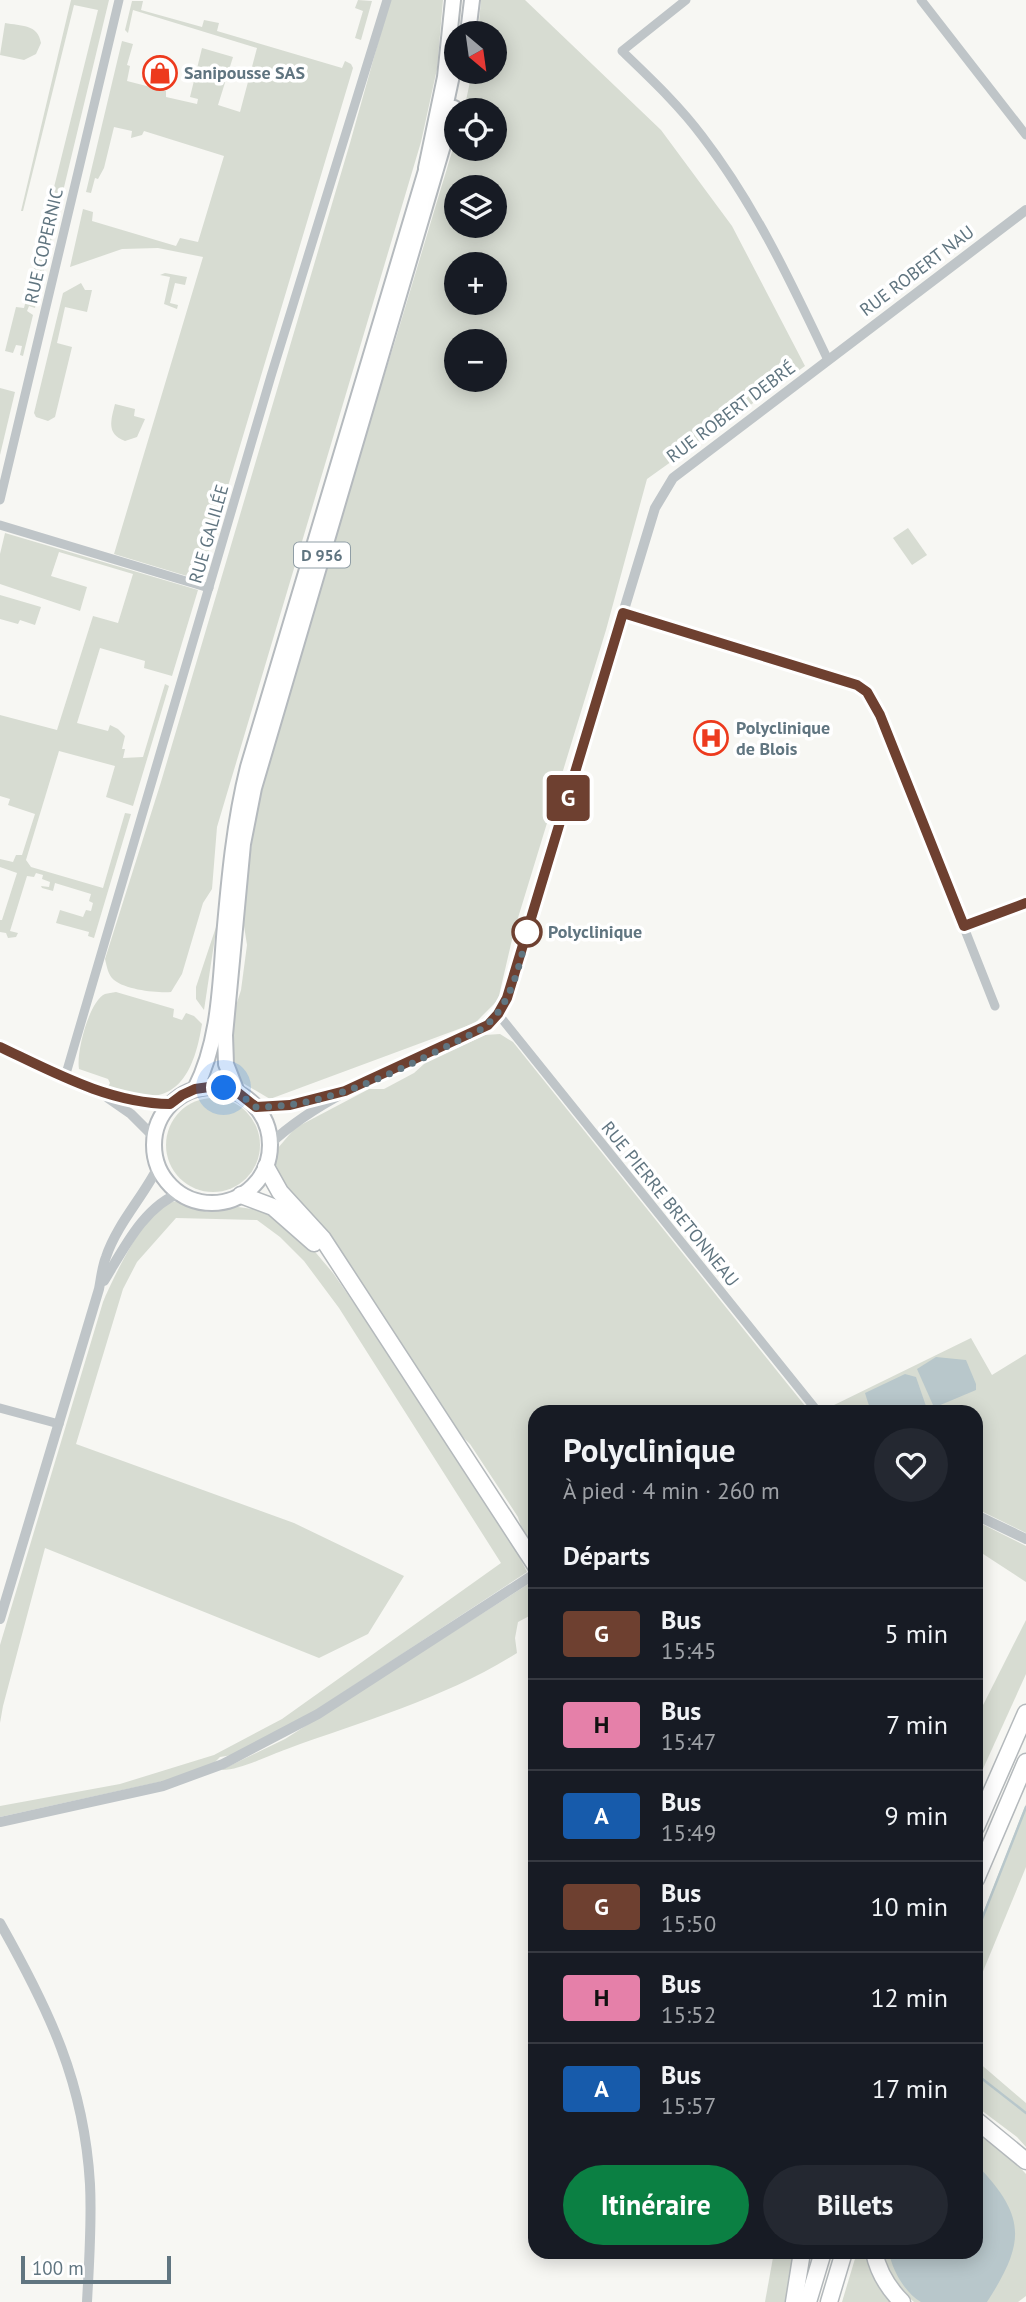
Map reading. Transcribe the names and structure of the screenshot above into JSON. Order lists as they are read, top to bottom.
{
  "streets": {
    "main road": ["D 956"],
    "street": [
      "RUE COPERNIC",
      "RUE ROBERT NAU",
      "RUE ROBERT DEBRÉ",
      "RUE GALILÉE",
      "RUE PIERRE BRETONNEAU"
    ]
  },
  "crossings": [
    ["RUE ROBERT NAU", "RUE ROBERT DEBRÉ"],
    ["RUE ROBERT DEBRÉ", "RUE PIERRE BRETONNEAU"]
  ],
  "places": {
    "shop": ["Sanipousse SAS"],
    "hospital": ["Polyclinique de Blois"],
    "other": ["Polyclinique"]
  },
  "lines": ["bus line G"],
  "scale_bar": "100 m",
  "north": "bottom right",
  "page": {
    "on_map": "G",
    "map_buttons": ["+", "−"],
    "heading": [
      ["Polyclinique", "À pied · 4 min · 260 m"],
      "Départs"
    ],
    "list": [
      {
        "mark": "G",
        "name": "Bus",
        "note": "15:45",
        "value": "5 min"
      },
      {
        "mark": "H",
        "name": "Bus",
        "note": "15:47",
        "value": "7 min"
      },
      {
        "mark": "A",
        "name": "Bus",
        "note": "15:49",
        "value": "9 min"
      },
      {
        "mark": "G",
        "name": "Bus",
        "note": "15:50",
        "value": "10 min"
      },
      {
        "mark": "H",
        "name": "Bus",
        "note": "15:52",
        "value": "12 min"
      },
      {
        "mark": "A",
        "name": "Bus",
        "note": "15:57",
        "value": "17 min"
      }
    ],
    "buttons": ["Itinéraire", "Billets"],
    "scale": "100 m"
  }
}
